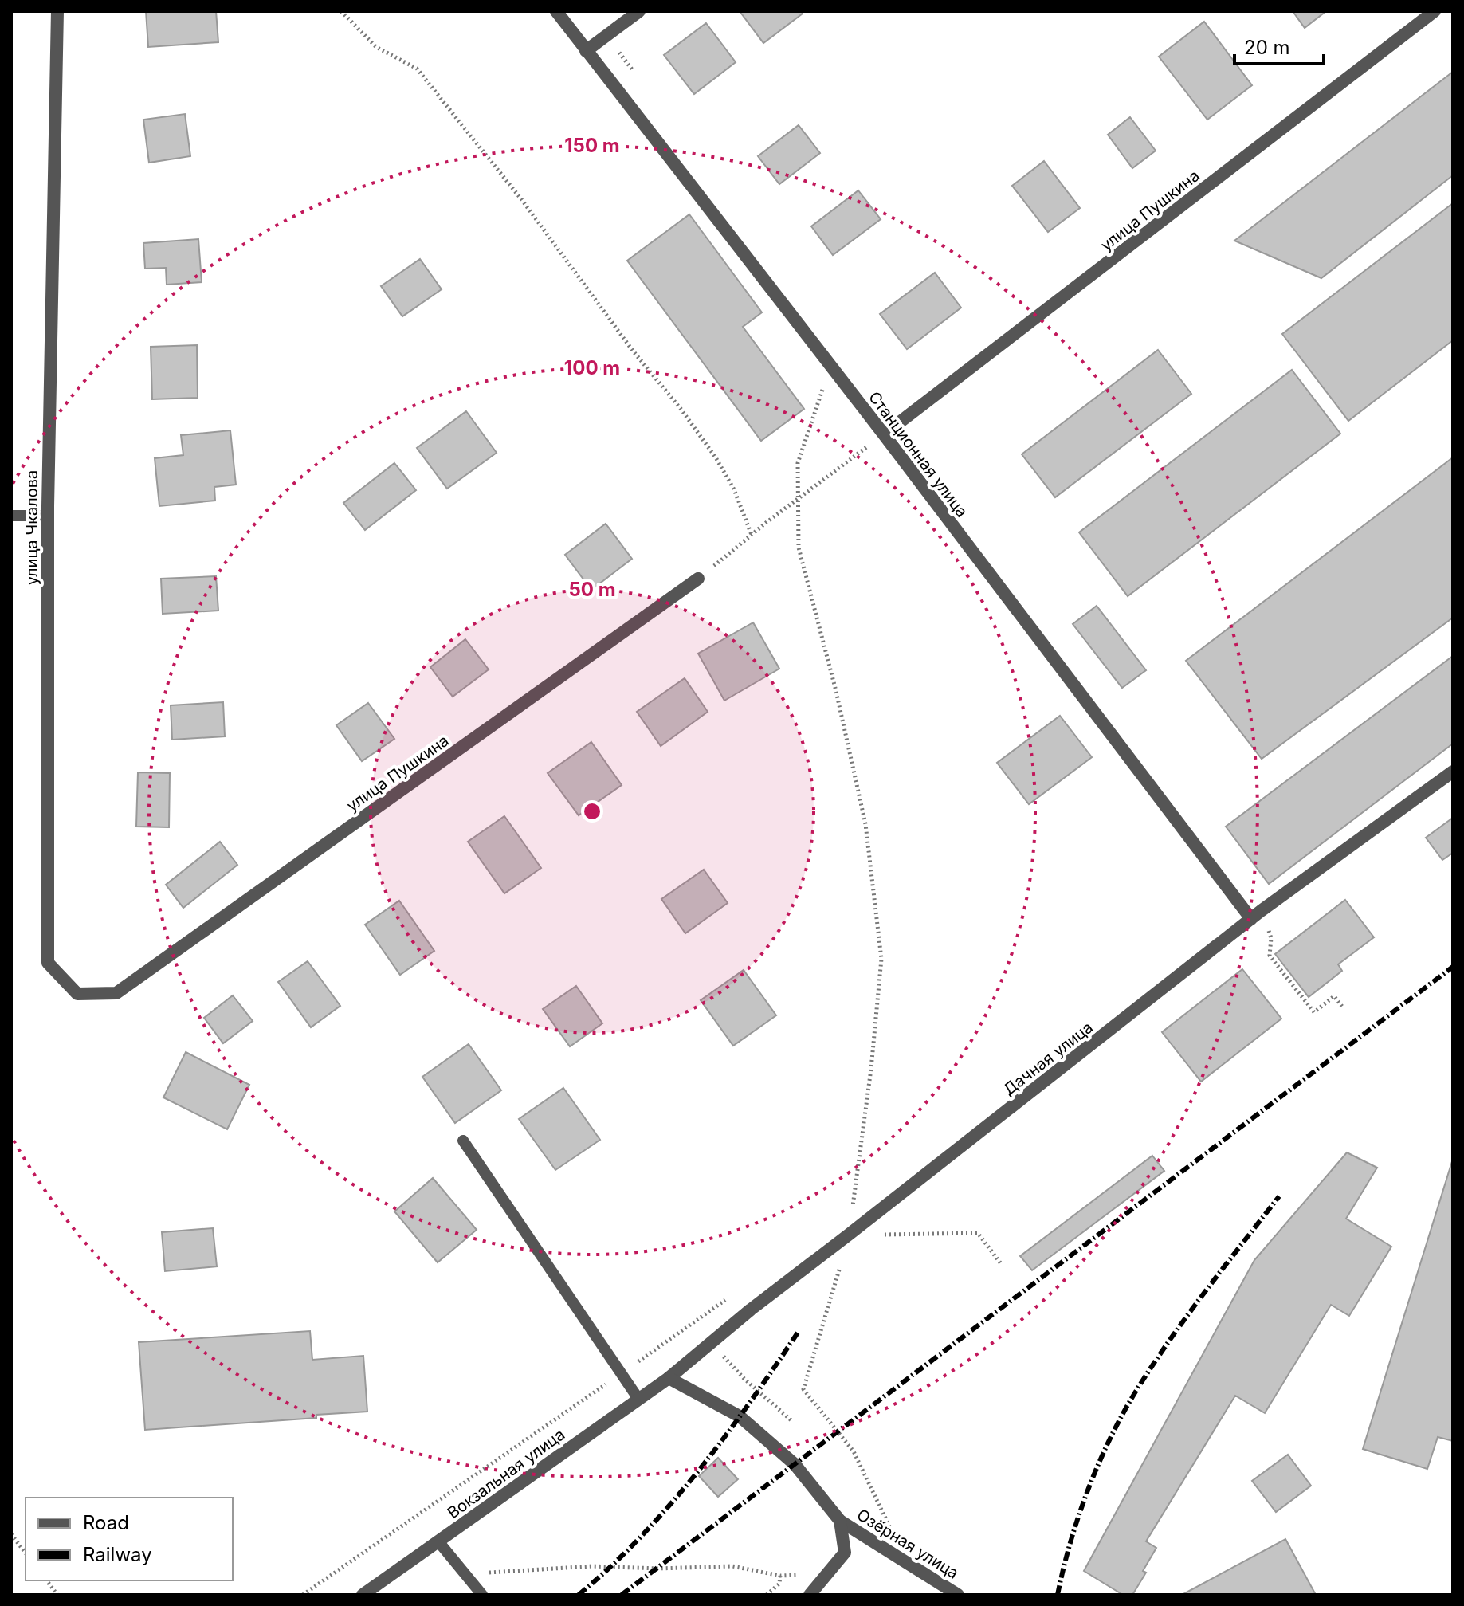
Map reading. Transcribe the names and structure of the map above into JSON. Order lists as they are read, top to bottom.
{
  "streets": {
    "street": [
      "улица Пушкина",
      "Станционная улица",
      "улица Чкалова",
      "Дачная улица",
      "Вокзальная улица",
      "Озёрная улица"
    ]
  },
  "crossings": [
    ["улица Пушкина", "Станционная улица"],
    ["улица Пушкина", "улица Чкалова"],
    ["Станционная улица", "Дачная улица"],
    ["Дачная улица", "Вокзальная улица"]
  ],
  "legend": ["Road", "Railway"],
  "scale_bar": "20 m",
  "rings": ["150 m", "100 m", "50 m"]
}
